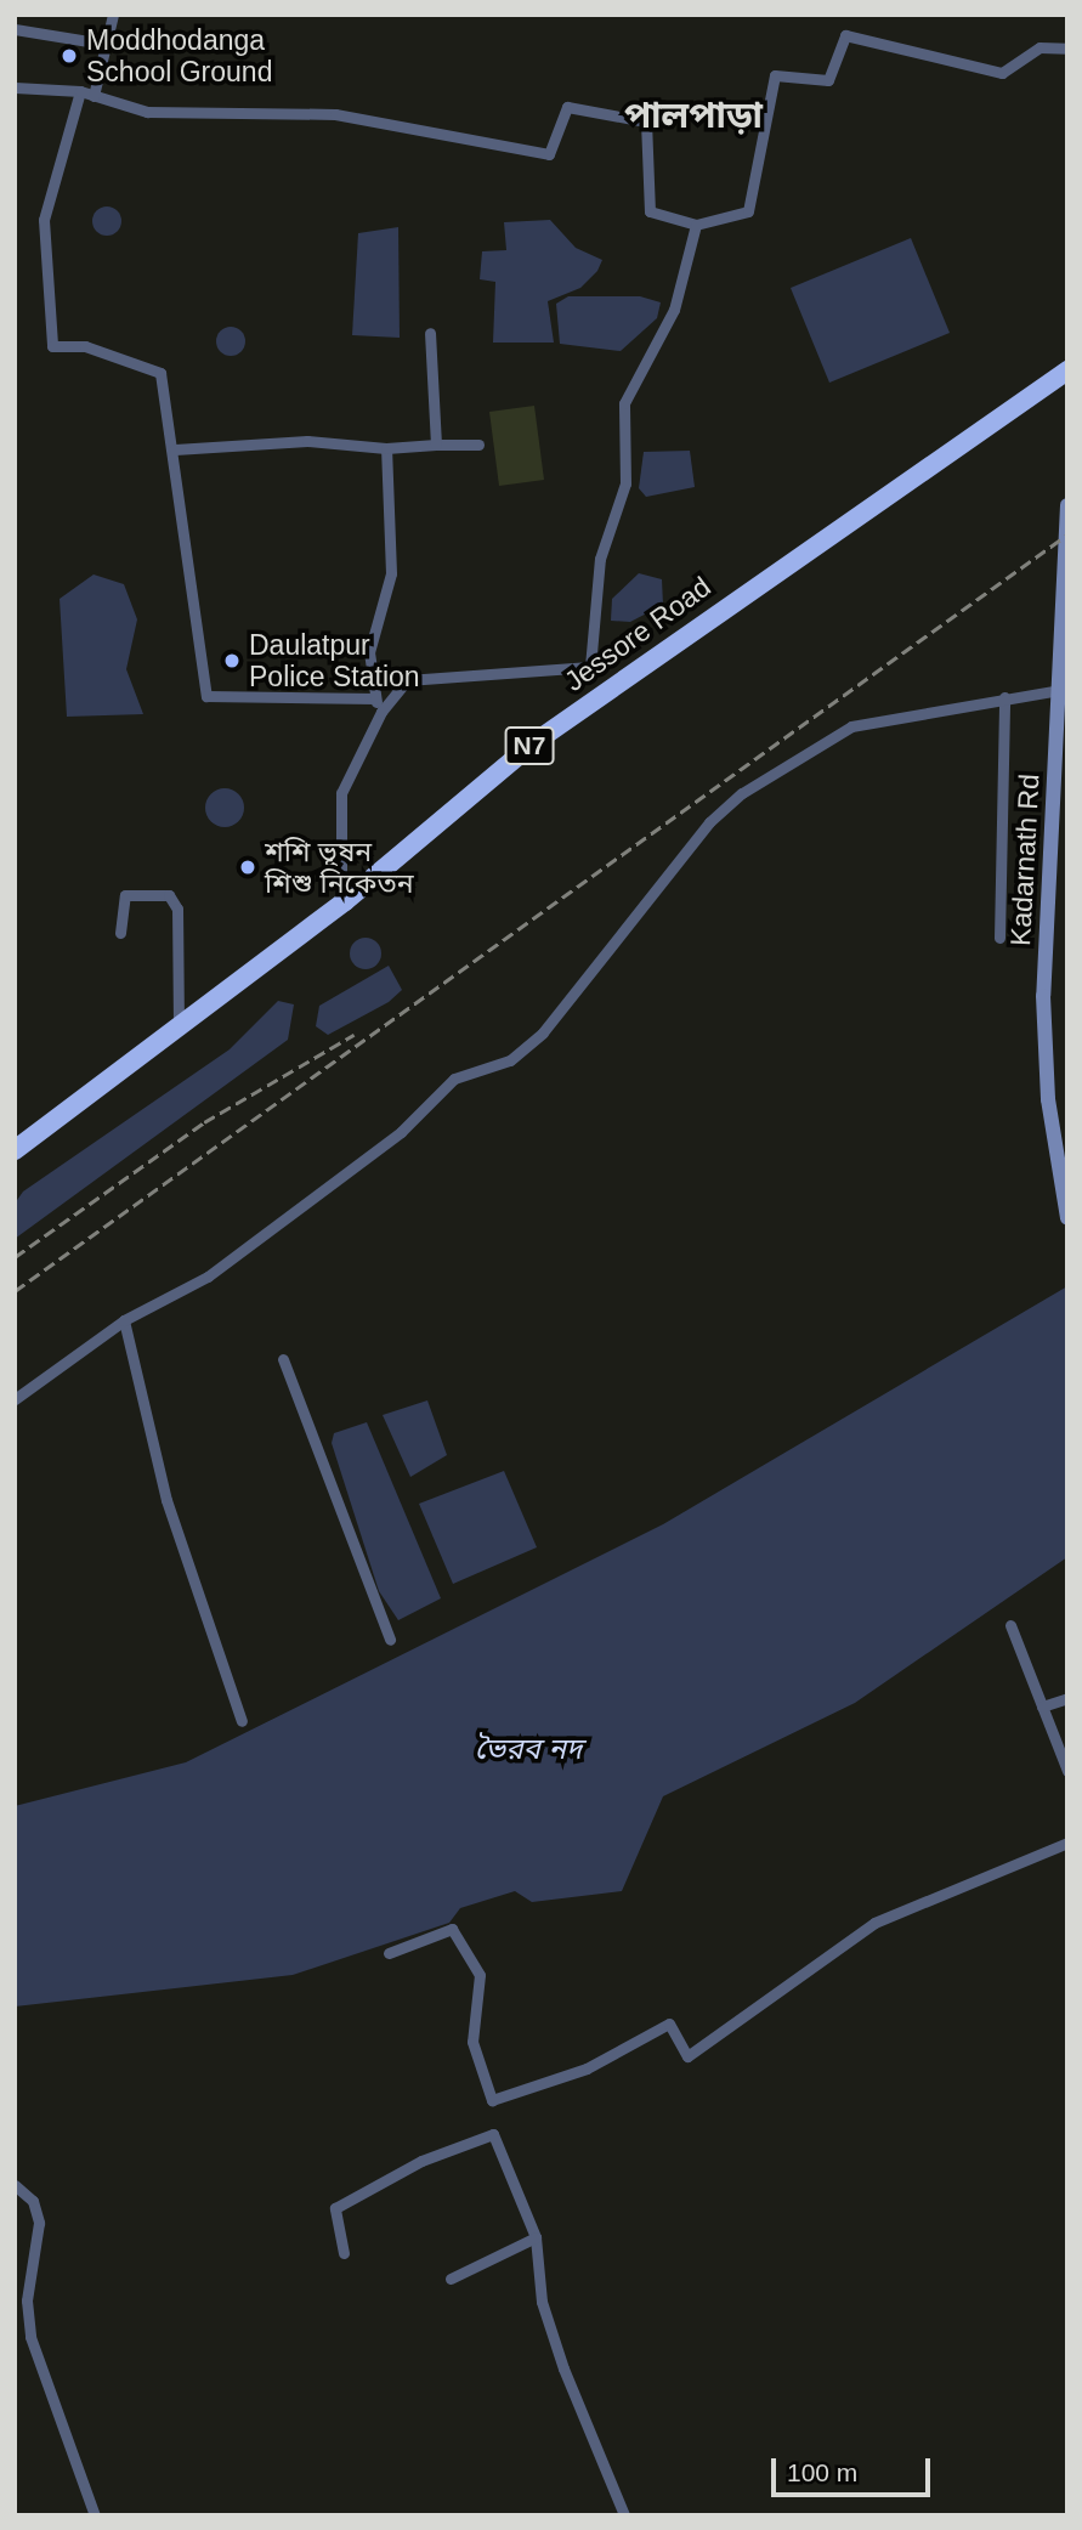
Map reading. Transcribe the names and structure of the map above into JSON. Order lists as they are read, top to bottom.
{
  "streets": {
    "highway": ["Jessore Road", "N7"],
    "main road": ["Kadarnath Rd"]
  },
  "districts": ["পালপাড়া"],
  "water": ["ভৈরব নদ"],
  "places": ["Moddhodanga School Ground", "Daulatpur Police Station", "শশি ভূষন শিশু নিকেতন"],
  "scale_bar": "100 m"
}
